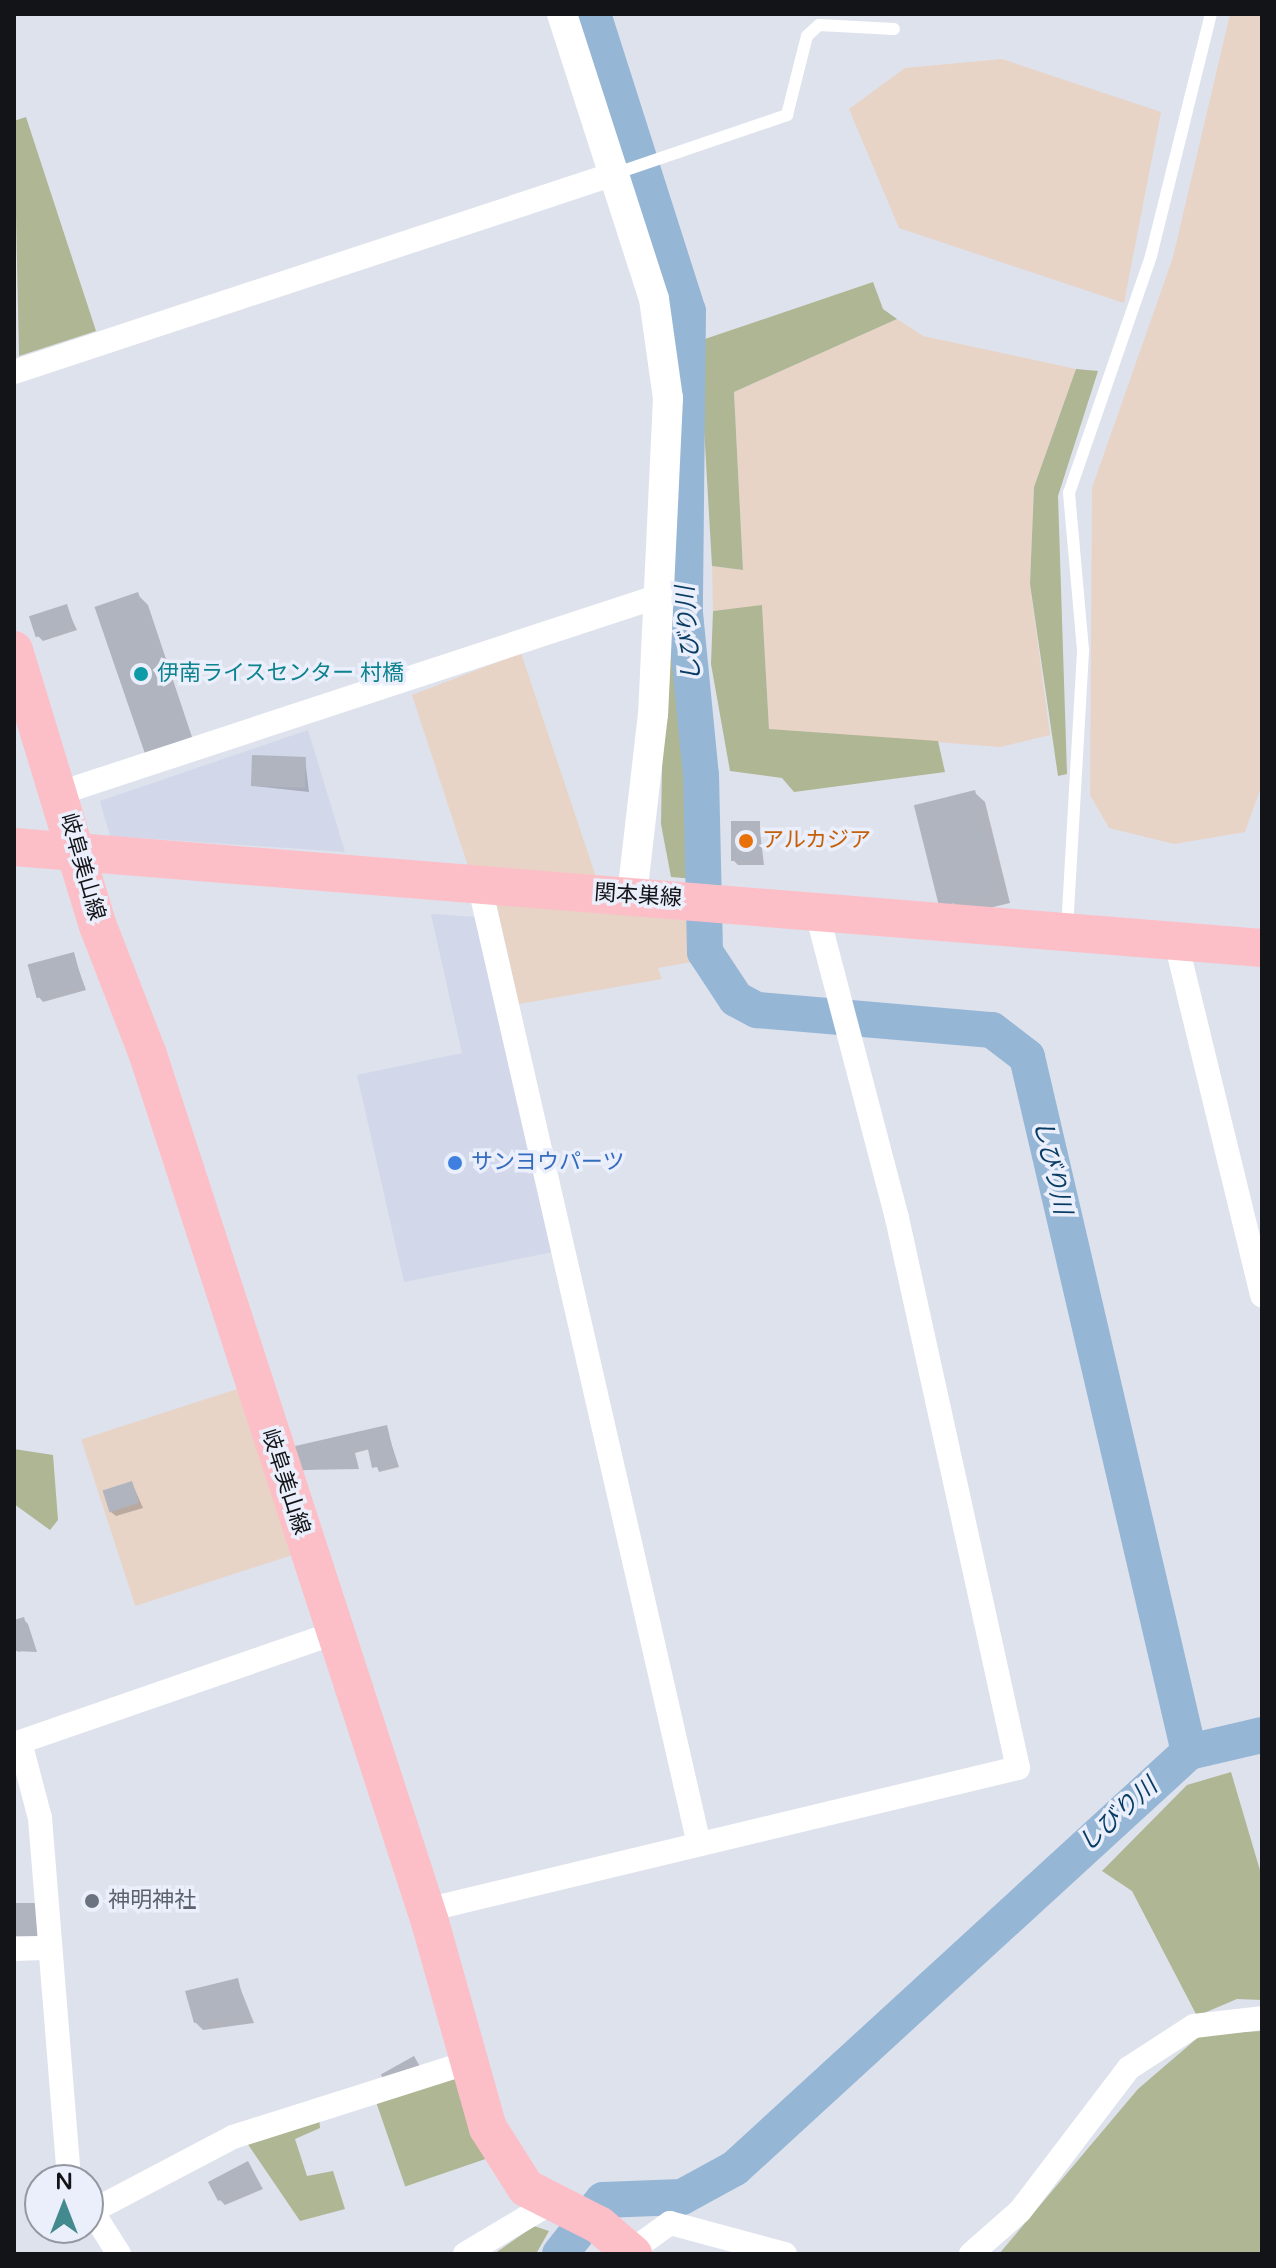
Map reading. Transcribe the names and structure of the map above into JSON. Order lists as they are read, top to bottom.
{
  "streets": {
    "main road": ["岐阜美山線", "関本巣線"]
  },
  "crossings": [
    ["岐阜美山線", "関本巣線"]
  ],
  "water": ["しびり川"],
  "places": [
    "伊南ライスセンター 村橋",
    "アルカジア",
    "サンヨウパーツ",
    "神明神社"
  ],
  "north": "top"
}
